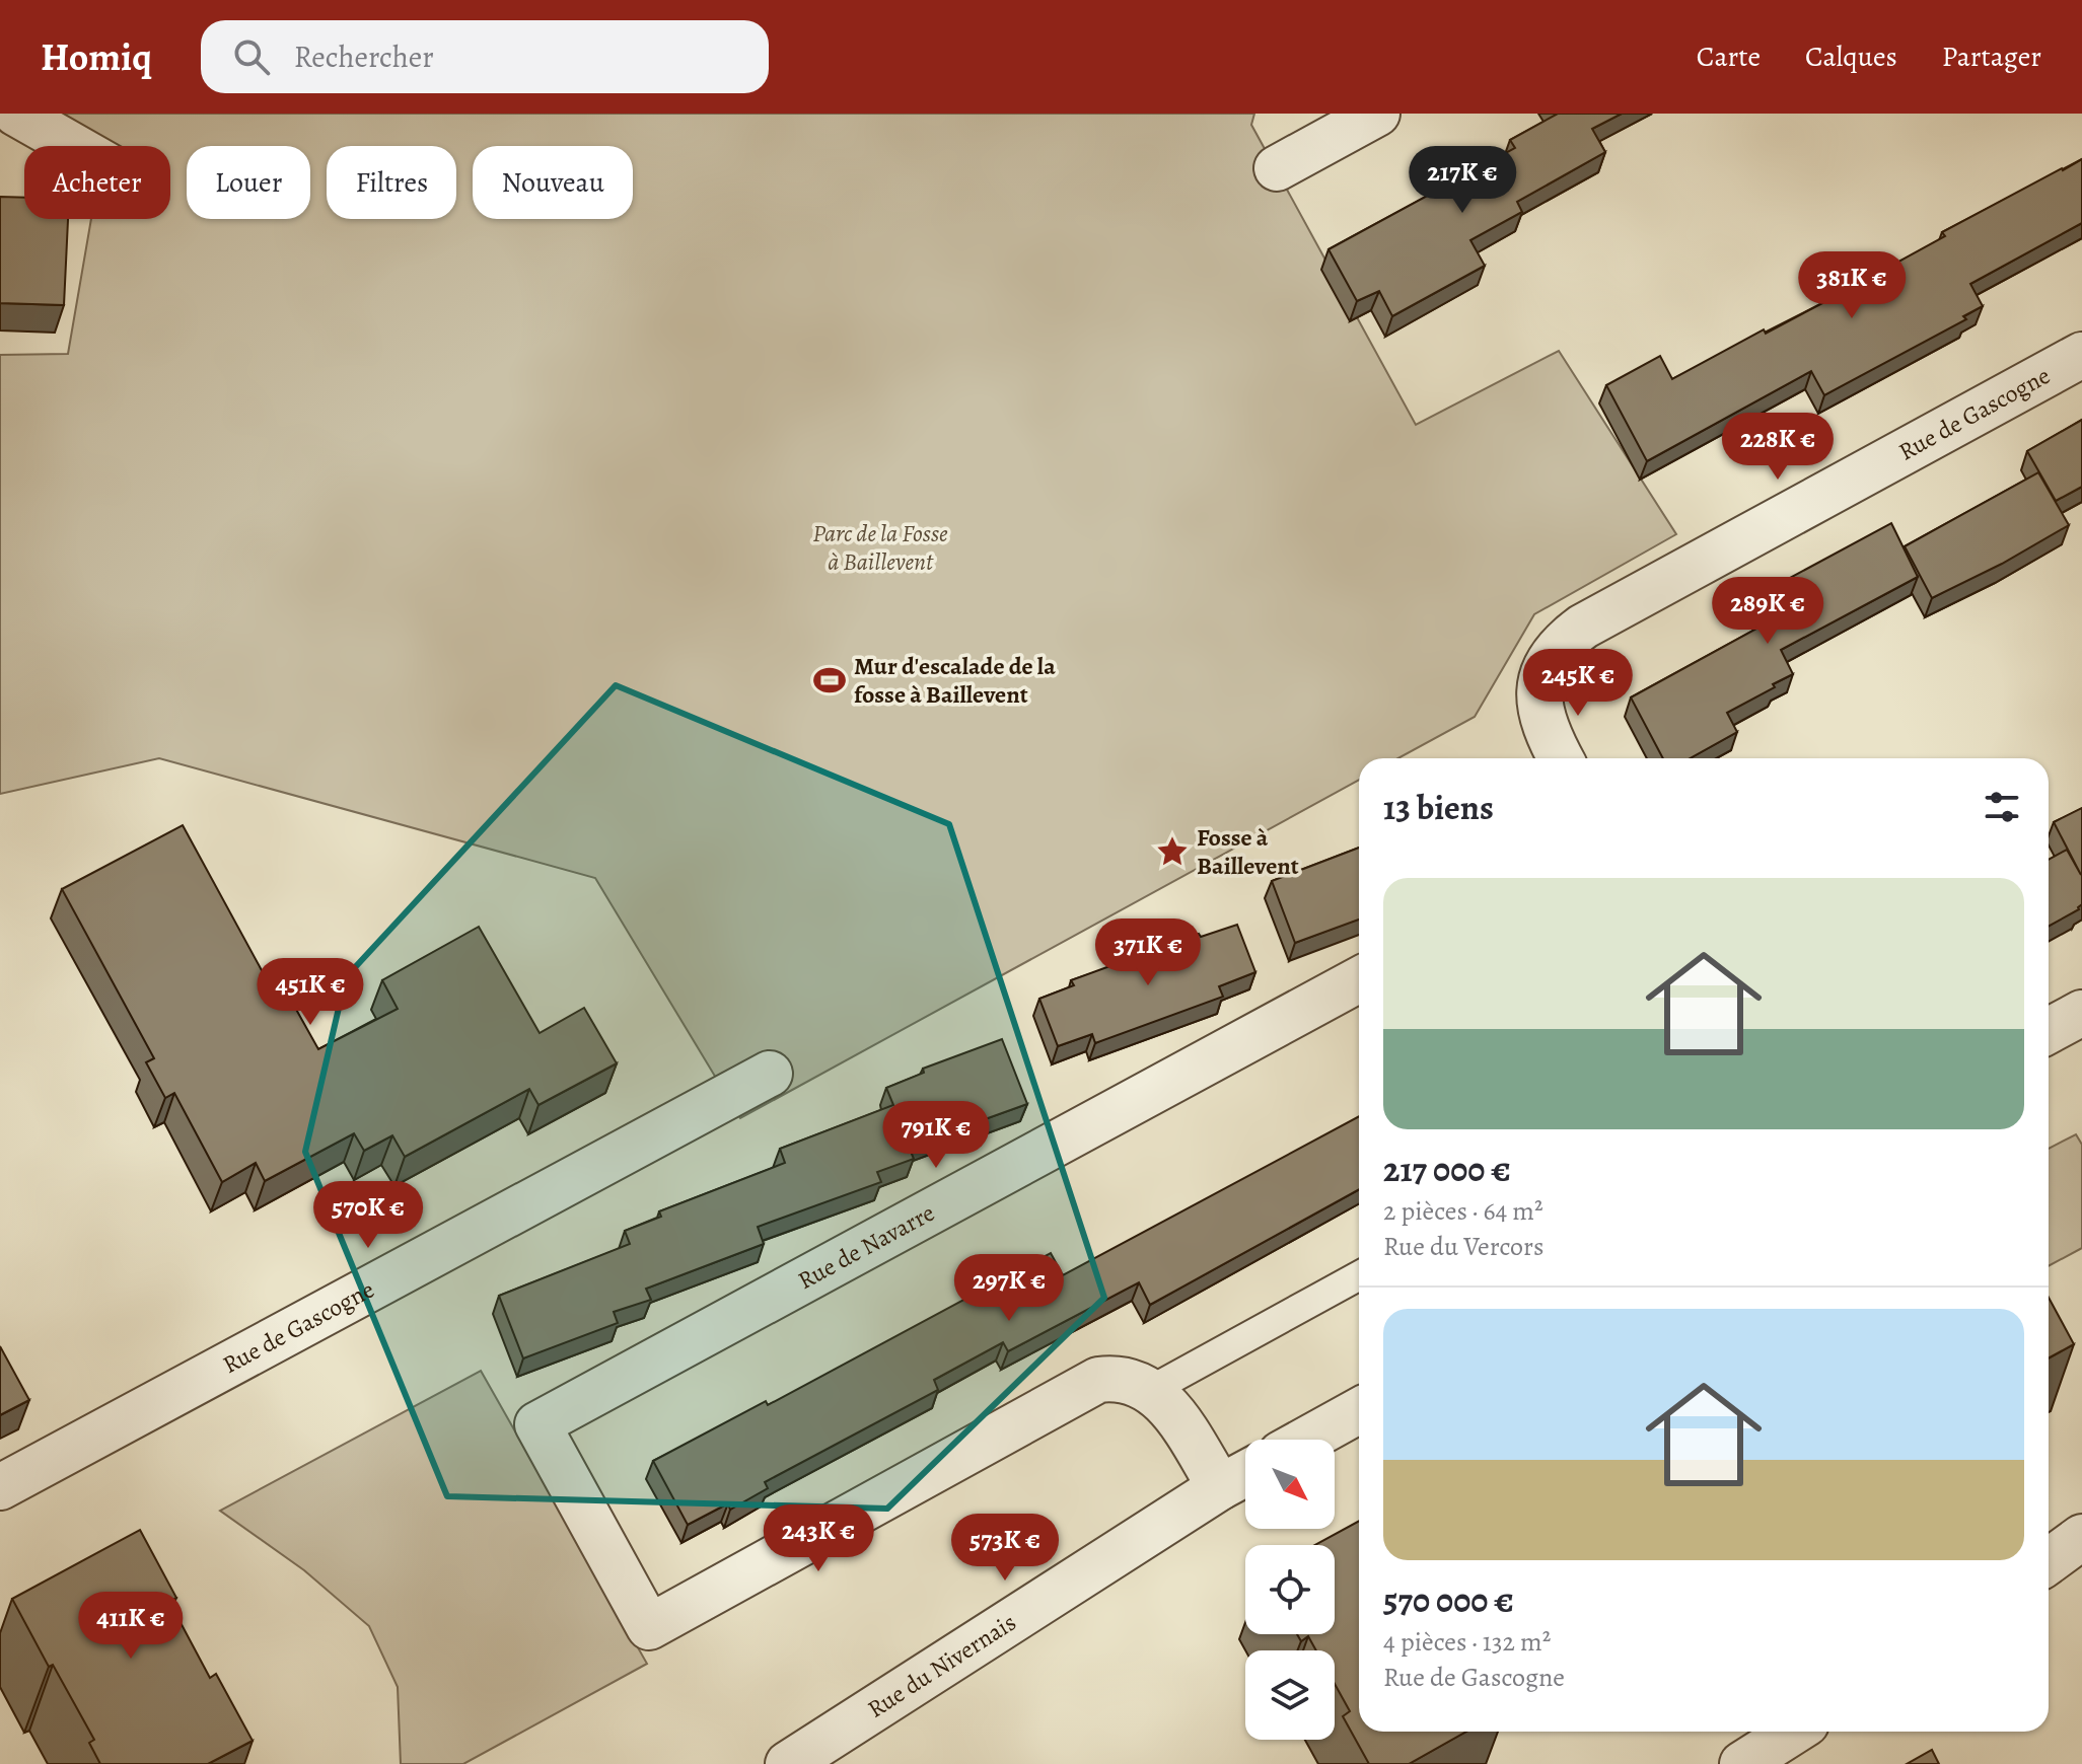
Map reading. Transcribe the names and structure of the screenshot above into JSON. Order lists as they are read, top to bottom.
{
  "streets": {
    "street": ["Rue de Gascogne", "Rue de Navarre", "Rue du Nivernais"]
  },
  "parks": ["Parc de la Fosse à Baillevent"],
  "places": {
    "sports": ["Mur d'escalade de la fosse à Baillevent"],
    "place": ["Fosse à Baillevent"]
  },
  "north": "bottom right",
  "page": {
    "header": "Homiq",
    "search": "Rechercher",
    "nav": ["Carte", "Calques", "Partager"],
    "price": [
      "217K €",
      "381K €",
      "228K €",
      "289K €",
      "245K €",
      "371K €",
      "451K €",
      "791K €",
      "570K €",
      "297K €",
      "243K €",
      "573K €",
      "411K €"
    ],
    "chip": [
      "Acheter",
      "Louer",
      "Filtres",
      "Nouveau"
    ],
    "heading": "13 biens",
    "list": [
      {
        "name": "217 000 €",
        "note": "2 pièces · 64 m² · Rue du Vercors"
      },
      {
        "name": "570 000 €",
        "note": "4 pièces · 132 m² · Rue de Gascogne"
      }
    ]
  }
}
